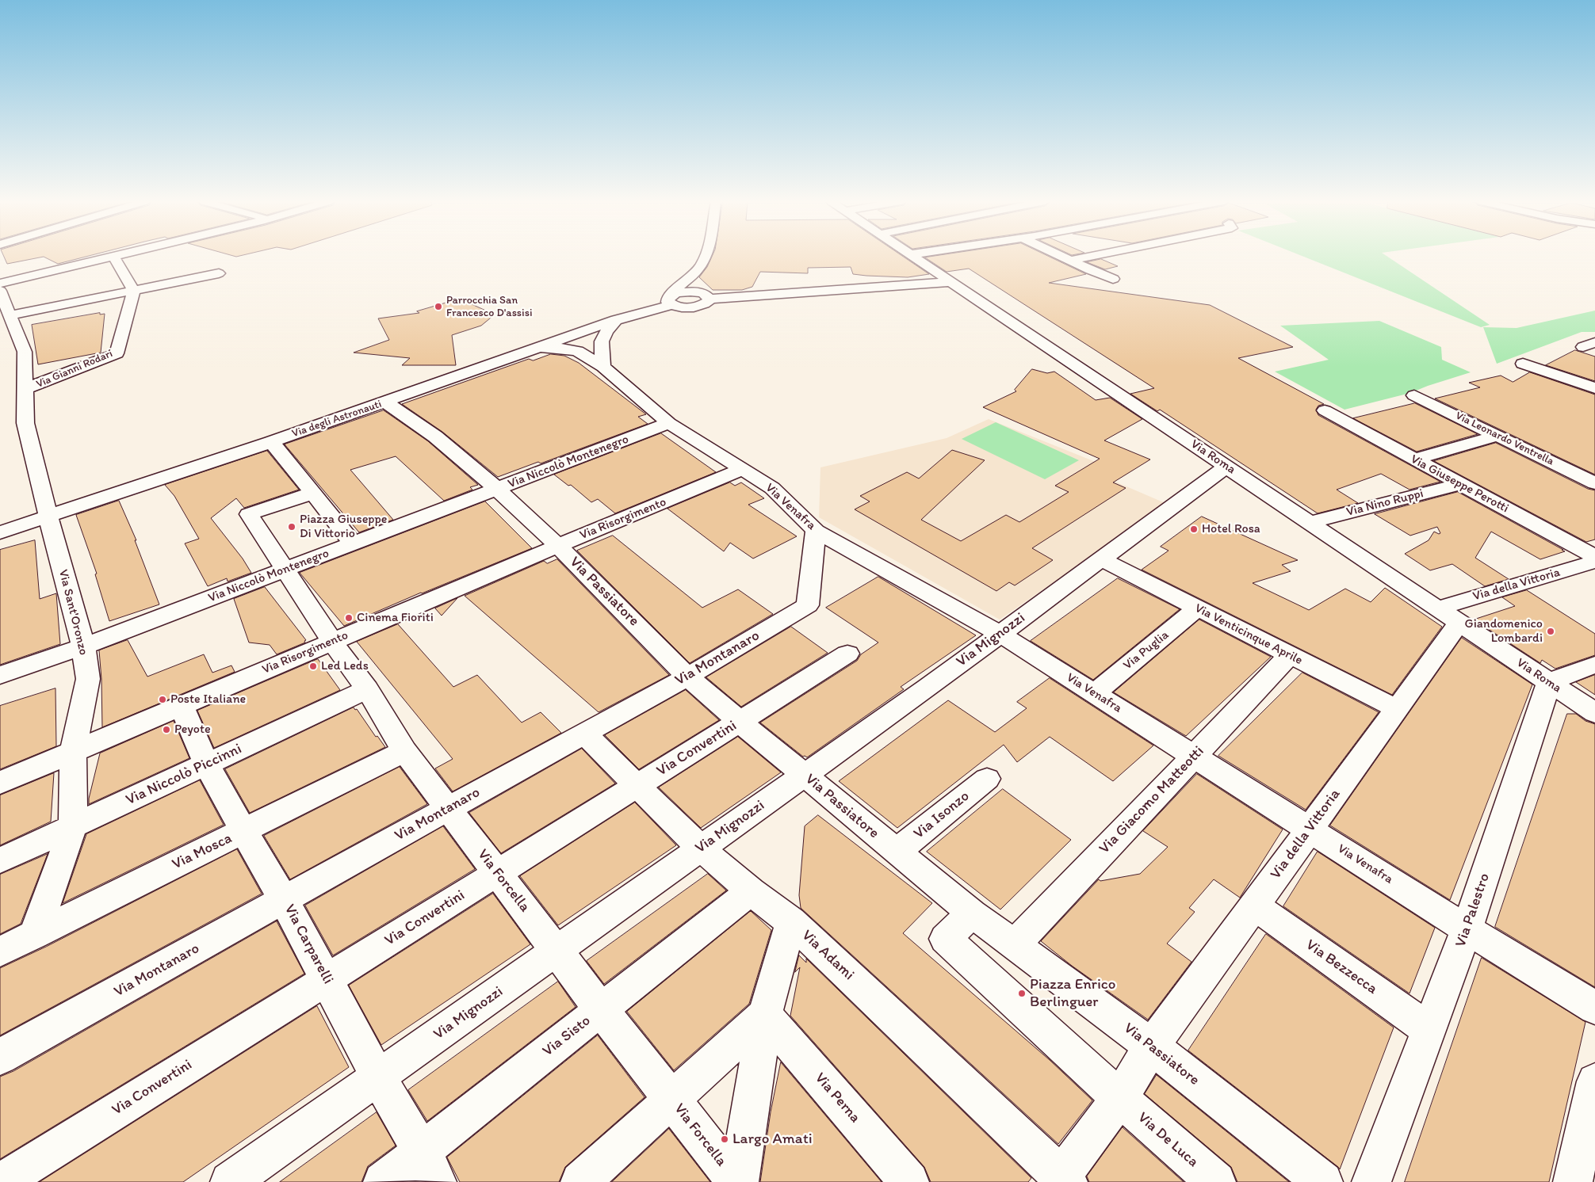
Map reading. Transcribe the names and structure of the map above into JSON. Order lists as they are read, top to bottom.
{
  "streets": {
    "street": [
      "Via Gianni Rodari",
      "Via degli Astronauti",
      "Via Leonardo Ventrella",
      "Via Roma",
      "Via Niccolò Montenegro",
      "Via Giuseppe Perotti",
      "Via Nino Ruppi",
      "Via Venafra",
      "Via Risorgimento",
      "Via della Vittoria",
      "Via Passiatore",
      "Via Sant'Oronzo",
      "Via Venticinque Aprile",
      "Via Mignozzi",
      "Via Puglia",
      "Via Montanaro",
      "Via Convertini",
      "Via Niccolò Piccinni",
      "Via Giacomo Matteotti",
      "Via Isonzo",
      "Via Mosca",
      "Via Forcella",
      "Via Palestro",
      "Via Carparelli",
      "Via Adami",
      "Via Bezzecca",
      "Via Sisto",
      "Via Perna",
      "Via De Luca"
    ]
  },
  "crossings": [
    ["Via Gianni Rodari", "Via Sant'Oronzo"],
    ["Via degli Astronauti", "Via Venafra"],
    ["Via degli Astronauti", "Via Passiatore"],
    ["Via degli Astronauti", "Via Sant'Oronzo"],
    ["Via Roma", "Via Nino Ruppi"],
    ["Via Roma", "Via della Vittoria"],
    ["Via Roma", "Via Mignozzi"],
    ["Via Roma", "Via Palestro"],
    ["Via Niccolò Montenegro", "Via Venafra"],
    ["Via Niccolò Montenegro", "Via Passiatore"],
    ["Via Niccolò Montenegro", "Via Sant'Oronzo"],
    ["Via Niccolò Montenegro", "Via Forcella"],
    ["Via Giuseppe Perotti", "Via Nino Ruppi"],
    ["Via Venafra", "Via Risorgimento"],
    ["Via Venafra", "Via della Vittoria"],
    ["Via Venafra", "Via Mignozzi"],
    ["Via Venafra", "Via Puglia"],
    ["Via Venafra", "Via Montanaro"],
    ["Via Venafra", "Via Giacomo Matteotti"],
    ["Via Venafra", "Via Palestro"],
    ["Via Risorgimento", "Via Passiatore"],
    ["Via Risorgimento", "Via Sant'Oronzo"],
    ["Via Risorgimento", "Via Forcella"],
    ["Via Risorgimento", "Via Carparelli"],
    ["Via della Vittoria", "Via Passiatore"],
    ["Via della Vittoria", "Via Venticinque Aprile"],
    ["Via della Vittoria", "Via Bezzecca"],
    ["Via Passiatore", "Via Mignozzi"],
    ["Via Passiatore", "Via Montanaro"],
    ["Via Passiatore", "Via Convertini"],
    ["Via Passiatore", "Via Giacomo Matteotti"],
    ["Via Passiatore", "Via Isonzo"],
    ["Via Sant'Oronzo", "Via Niccolò Piccinni"],
    ["Via Sant'Oronzo", "Via Mosca"],
    ["Via Venticinque Aprile", "Via Mignozzi"],
    ["Via Venticinque Aprile", "Via Puglia"],
    ["Via Venticinque Aprile", "Via Giacomo Matteotti"],
    ["Via Mignozzi", "Via Forcella"],
    ["Via Mignozzi", "Via Carparelli"],
    ["Via Mignozzi", "Via Adami"],
    ["Via Montanaro", "Via Forcella"],
    ["Via Montanaro", "Via Carparelli"],
    ["Via Montanaro", "Via Adami"],
    ["Via Convertini", "Via Forcella"],
    ["Via Convertini", "Via Carparelli"],
    ["Via Convertini", "Via Adami"],
    ["Via Niccolò Piccinni", "Via Forcella"],
    ["Via Niccolò Piccinni", "Via Carparelli"],
    ["Via Mosca", "Via Forcella"],
    ["Via Mosca", "Via Carparelli"],
    ["Via Forcella", "Via Sisto"],
    ["Via Palestro", "Via Bezzecca"],
    ["Via Carparelli", "Via Sisto"],
    ["Via Adami", "Via Sisto"]
  ],
  "places": [
    "Parrocchia San Francesco D'assisi",
    "Piazza Giuseppe Di Vittorio",
    "Hotel Rosa",
    "Cinema Fioriti",
    "Giandomenico Lombardi",
    "Led Leds",
    "Poste Italiane",
    "Peyote",
    "Piazza Enrico Berlinguer",
    "Largo Amati"
  ]
}
